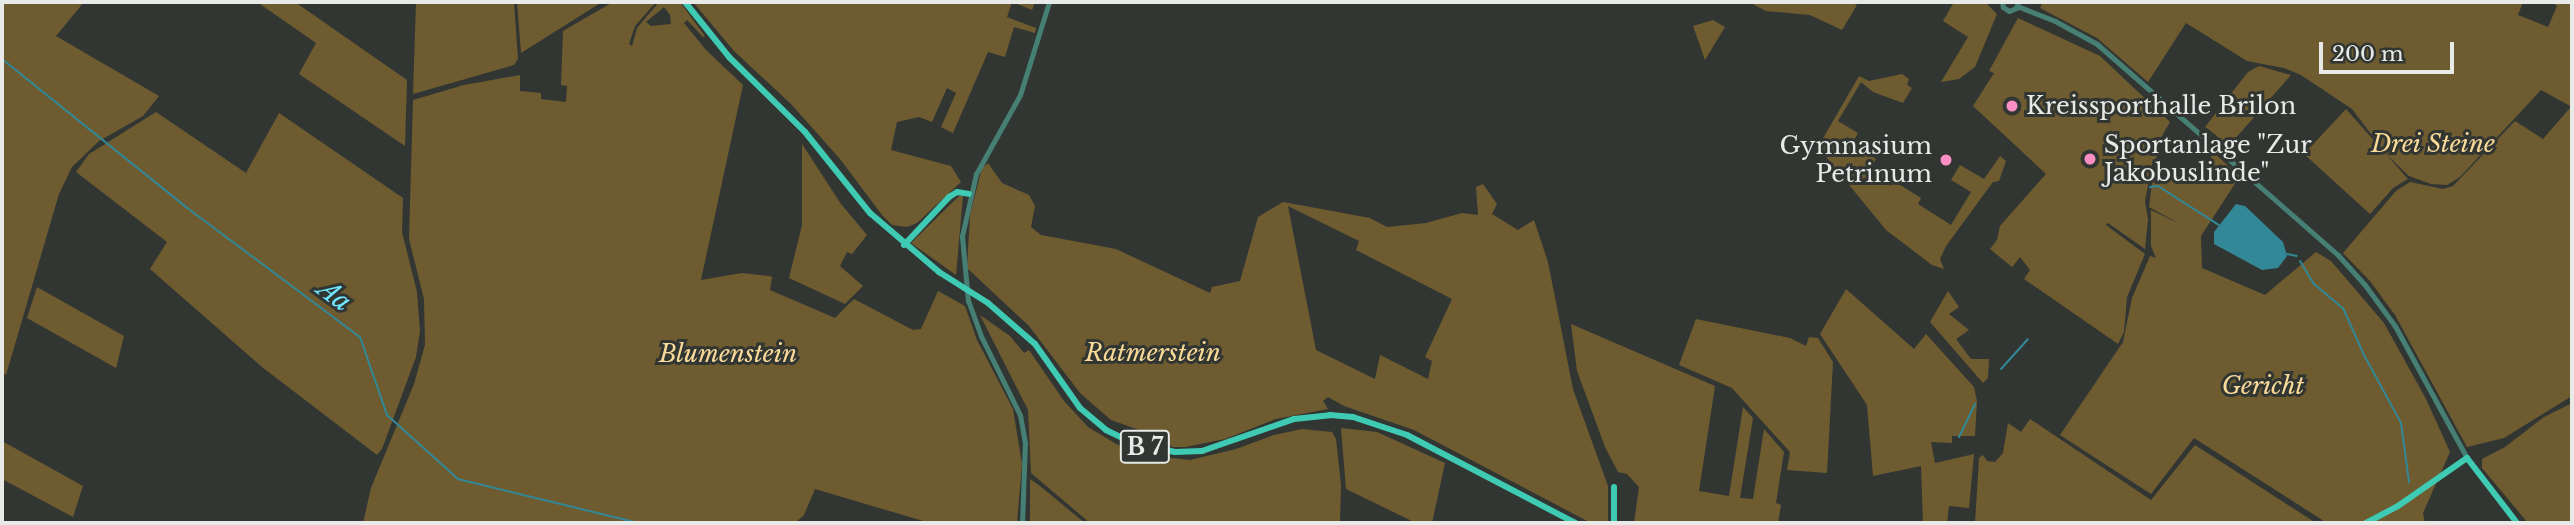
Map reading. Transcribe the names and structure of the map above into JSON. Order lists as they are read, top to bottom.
{
  "streets": {
    "main road": ["B 7"]
  },
  "water": ["Aa"],
  "parks": [
    "Drei Steine",
    "Ratmerstein",
    "Blumenstein",
    "Gericht"
  ],
  "places": ["Kreissporthalle Brilon", "Sportanlage \"Zur Jakobuslinde\"", "Gymnasium Petrinum"],
  "scale_bar": "200 m"
}
